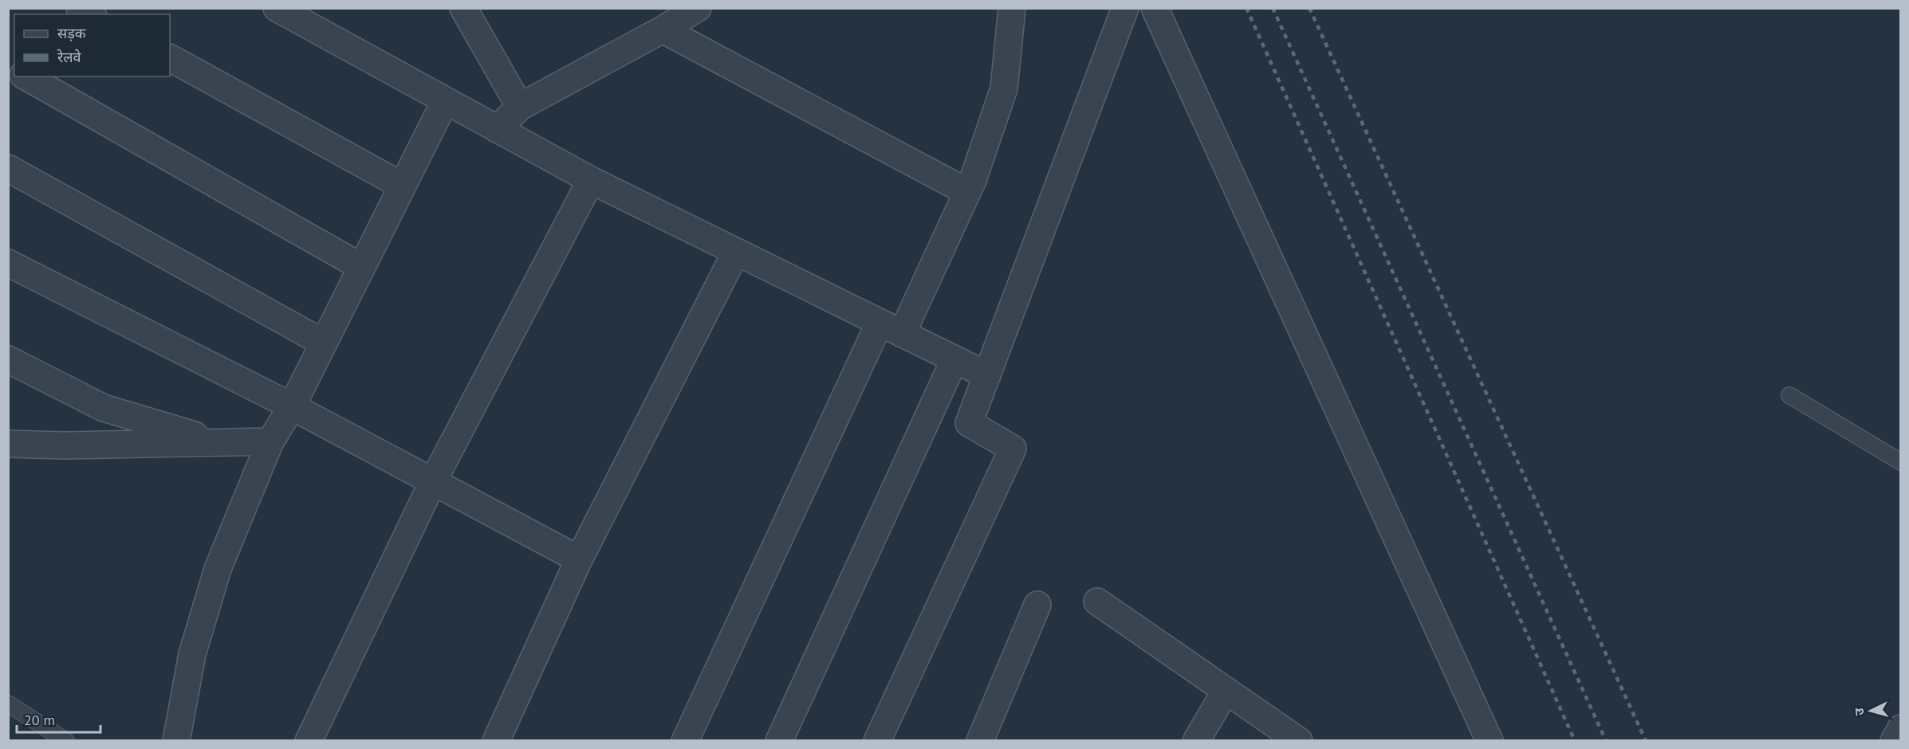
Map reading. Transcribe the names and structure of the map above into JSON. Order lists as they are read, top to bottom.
{
  "legend": ["सड़क", "रेलवे"],
  "scale_bar": "20 m",
  "north": "left"
}
